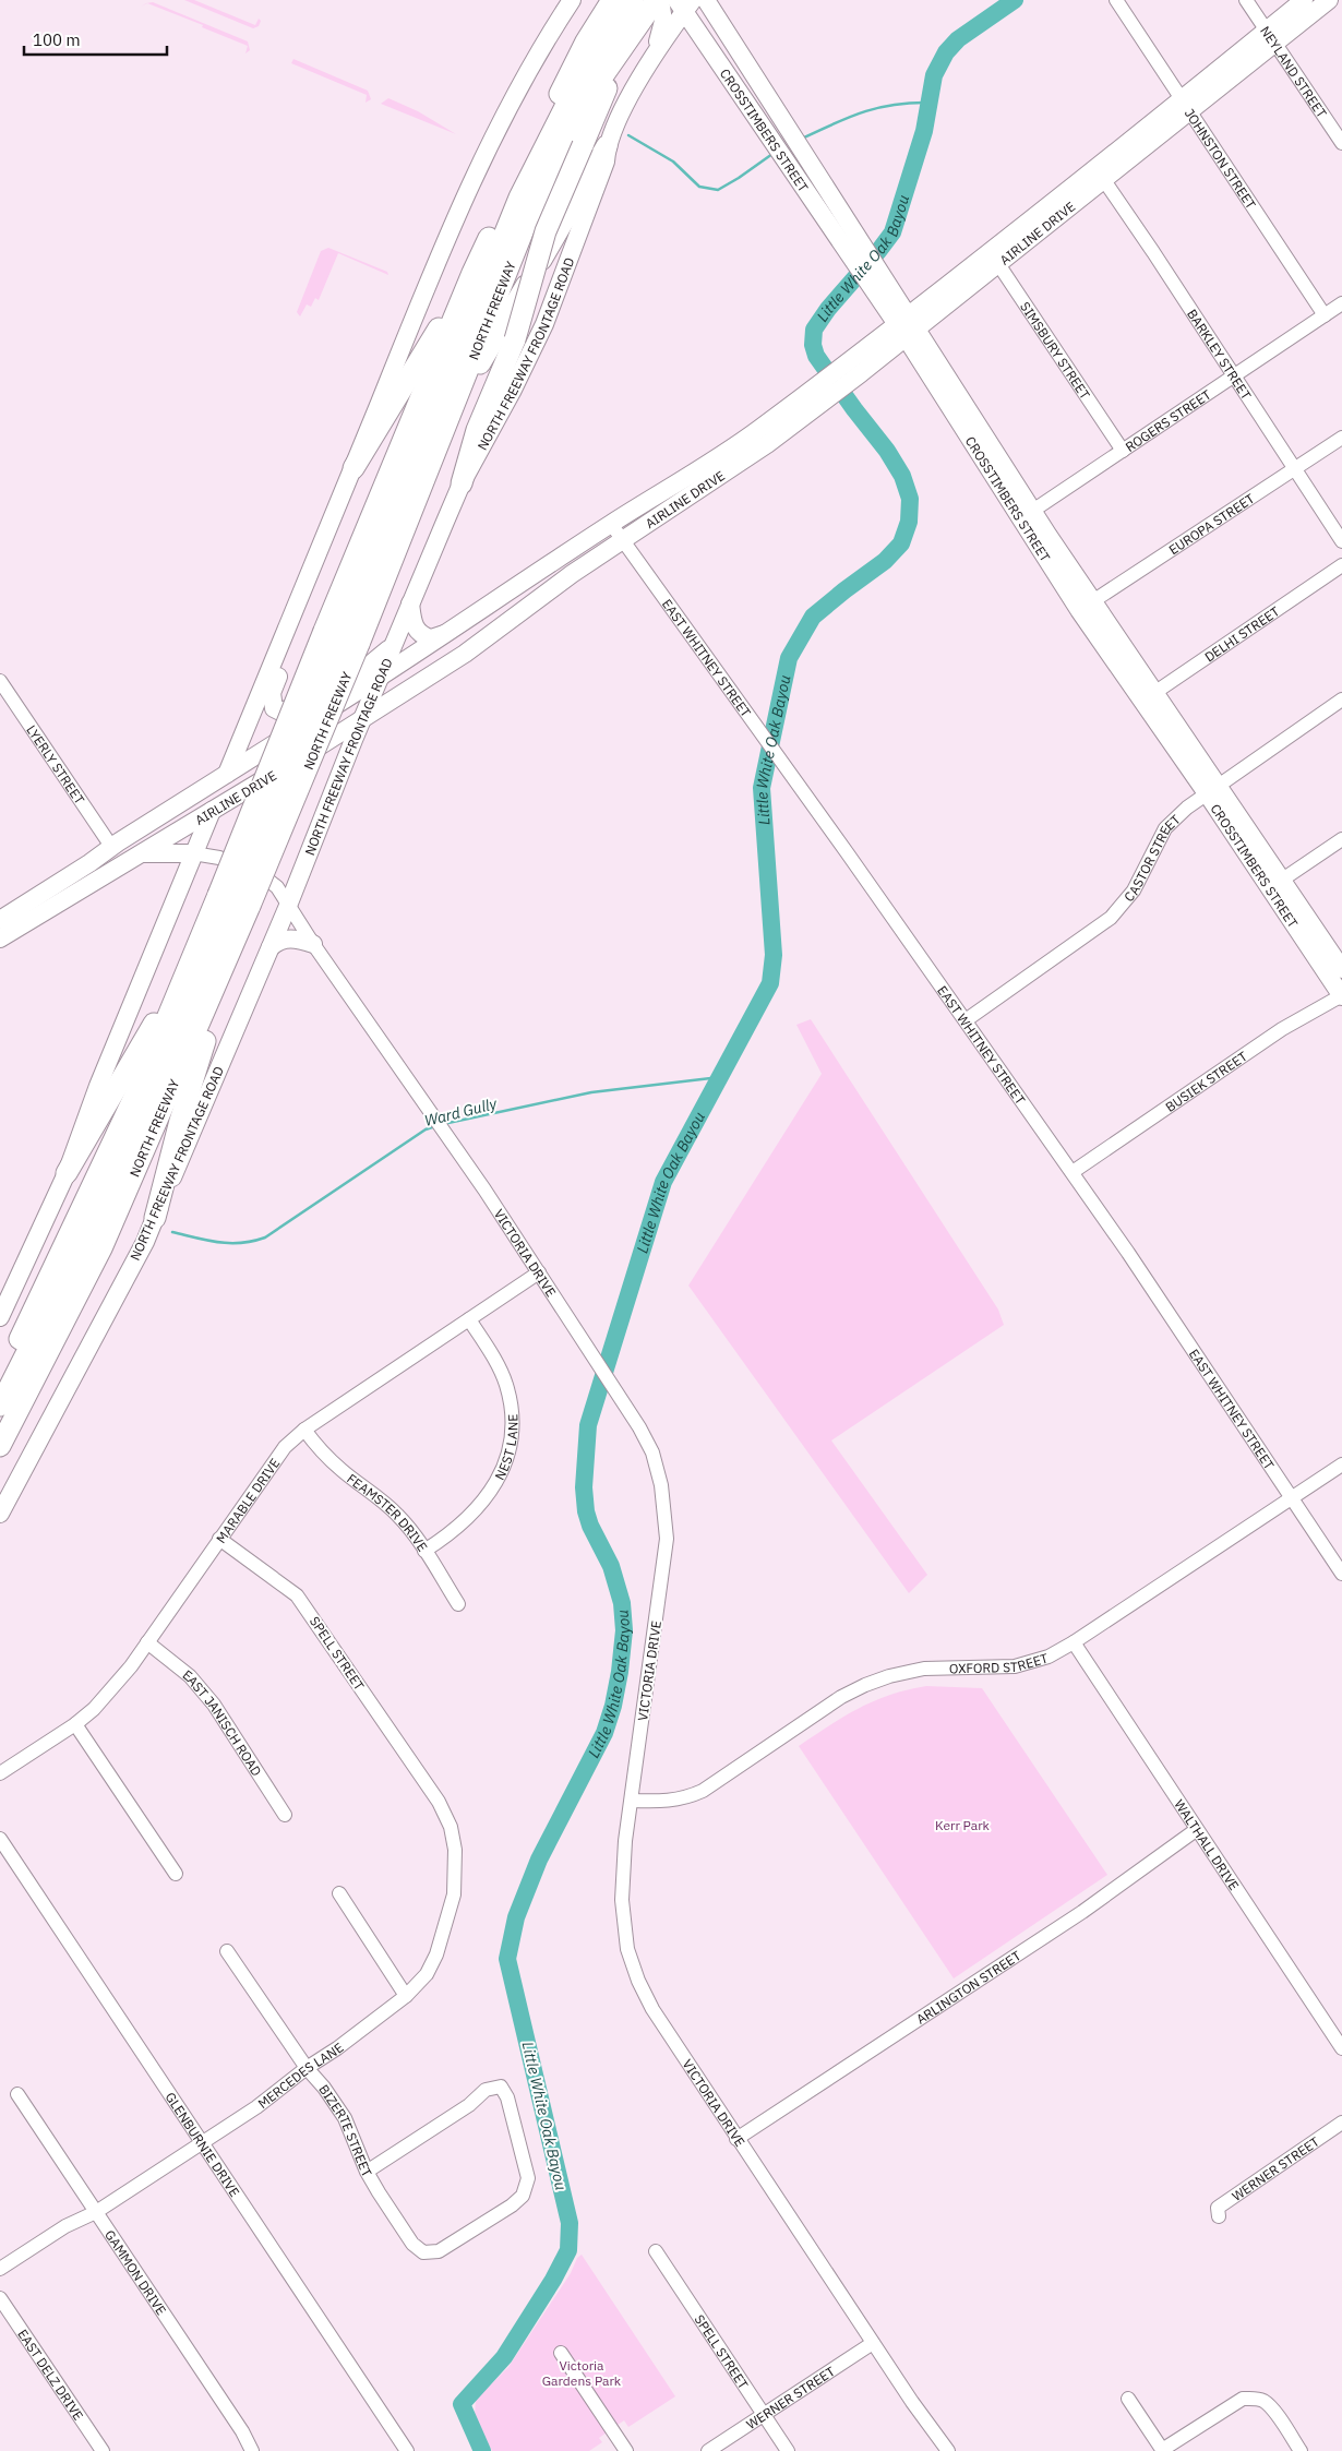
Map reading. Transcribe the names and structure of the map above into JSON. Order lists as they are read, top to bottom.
{
  "streets": {
    "highway": ["NORTH FREEWAY"],
    "main road": ["CROSSTIMBERS STREET", "AIRLINE DRIVE", "NORTH FREEWAY FRONTAGE ROAD"],
    "street": [
      "NEYLAND STREET",
      "JOHNSTON STREET",
      "SIMSBURY STREET",
      "BARKLEY STREET",
      "ROGERS STREET",
      "EUROPA STREET",
      "DELHI STREET",
      "EAST WHITNEY STREET",
      "LYERLY STREET",
      "CASTOR STREET",
      "BUSIEK STREET",
      "VICTORIA DRIVE",
      "NEST LANE",
      "MARABLE DRIVE",
      "FEAMSTER DRIVE",
      "SPELL STREET",
      "OXFORD STREET",
      "EAST JANISCH ROAD",
      "WALTHALL DRIVE",
      "ARLINGTON STREET",
      "MERCEDES LANE",
      "BIZERTE STREET",
      "GLENBURNIE DRIVE",
      "WERNER STREET",
      "GAMMON DRIVE",
      "EAST DELZ DRIVE"
    ]
  },
  "crossings": [
    ["NEYLAND STREET", "AIRLINE DRIVE"],
    ["CROSSTIMBERS STREET", "AIRLINE DRIVE"],
    ["CROSSTIMBERS STREET", "NORTH FREEWAY FRONTAGE ROAD"],
    ["CROSSTIMBERS STREET", "ROGERS STREET"],
    ["CROSSTIMBERS STREET", "EUROPA STREET"],
    ["CROSSTIMBERS STREET", "DELHI STREET"],
    ["CROSSTIMBERS STREET", "CASTOR STREET"],
    ["CROSSTIMBERS STREET", "BUSIEK STREET"],
    ["JOHNSTON STREET", "AIRLINE DRIVE"],
    ["JOHNSTON STREET", "ROGERS STREET"],
    ["AIRLINE DRIVE", "SIMSBURY STREET"],
    ["AIRLINE DRIVE", "NORTH FREEWAY FRONTAGE ROAD"],
    ["AIRLINE DRIVE", "BARKLEY STREET"],
    ["AIRLINE DRIVE", "EAST WHITNEY STREET"],
    ["AIRLINE DRIVE", "LYERLY STREET"],
    ["SIMSBURY STREET", "ROGERS STREET"],
    ["NORTH FREEWAY FRONTAGE ROAD", "VICTORIA DRIVE"],
    ["BARKLEY STREET", "ROGERS STREET"],
    ["BARKLEY STREET", "EUROPA STREET"],
    ["EAST WHITNEY STREET", "CASTOR STREET"],
    ["EAST WHITNEY STREET", "BUSIEK STREET"],
    ["EAST WHITNEY STREET", "OXFORD STREET"],
    ["VICTORIA DRIVE", "MARABLE DRIVE"],
    ["VICTORIA DRIVE", "OXFORD STREET"],
    ["VICTORIA DRIVE", "ARLINGTON STREET"],
    ["VICTORIA DRIVE", "WERNER STREET"],
    ["NEST LANE", "MARABLE DRIVE"],
    ["NEST LANE", "FEAMSTER DRIVE"],
    ["MARABLE DRIVE", "FEAMSTER DRIVE"],
    ["MARABLE DRIVE", "SPELL STREET"],
    ["MARABLE DRIVE", "EAST JANISCH ROAD"],
    ["SPELL STREET", "MERCEDES LANE"],
    ["SPELL STREET", "WERNER STREET"],
    ["OXFORD STREET", "WALTHALL DRIVE"],
    ["WALTHALL DRIVE", "ARLINGTON STREET"],
    ["MERCEDES LANE", "BIZERTE STREET"],
    ["MERCEDES LANE", "GLENBURNIE DRIVE"],
    ["MERCEDES LANE", "GAMMON DRIVE"]
  ],
  "water": ["Little White Oak Bayou", "Ward Gully"],
  "parks": ["Kerr Park", "Victoria Gardens Park"],
  "scale_bar": "100 m"
}
